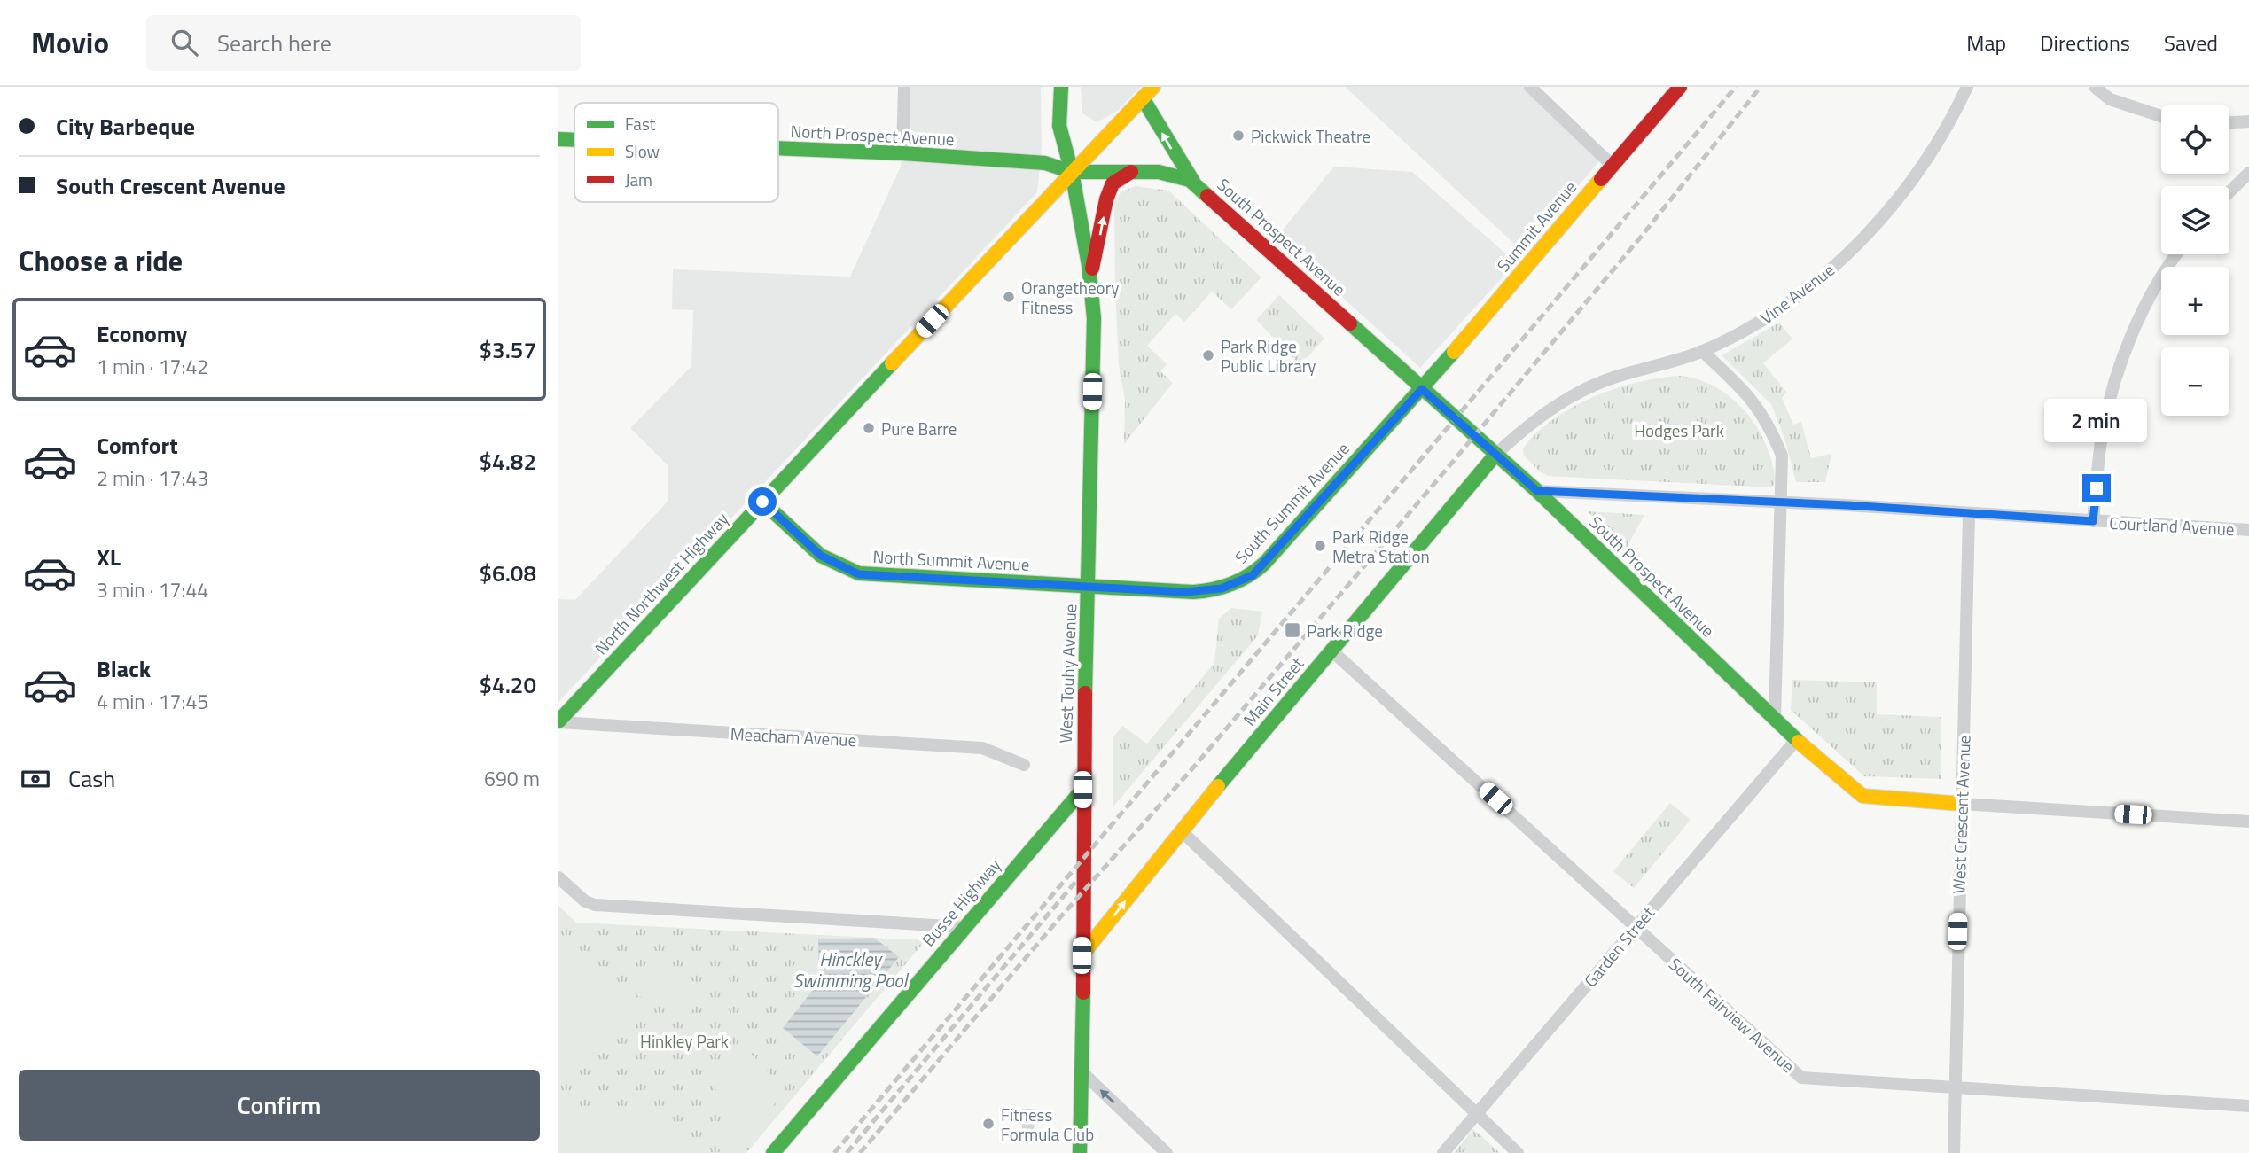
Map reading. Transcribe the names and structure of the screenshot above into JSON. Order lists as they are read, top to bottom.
{
  "streets": {
    "street": [
      "North Prospect Avenue",
      "Summit Avenue",
      "South Prospect Avenue",
      "Vine Avenue",
      "South Summit Avenue",
      "Courtland Avenue",
      "North Summit Avenue",
      "North Northwest Highway",
      "West Touhy Avenue",
      "Main Street",
      "Meacham Avenue",
      "West Crescent Avenue",
      "Busse Highway",
      "Garden Street",
      "South Fairview Avenue"
    ]
  },
  "crossings": [
    ["North Prospect Avenue", "South Prospect Avenue"],
    ["North Prospect Avenue", "North Northwest Highway"],
    ["North Prospect Avenue", "West Touhy Avenue"],
    ["Summit Avenue", "South Prospect Avenue"],
    ["Summit Avenue", "South Summit Avenue"],
    ["South Prospect Avenue", "Vine Avenue"],
    ["South Prospect Avenue", "South Summit Avenue"],
    ["South Prospect Avenue", "Courtland Avenue"],
    ["South Prospect Avenue", "North Northwest Highway"],
    ["South Prospect Avenue", "West Touhy Avenue"],
    ["South Prospect Avenue", "Main Street"],
    ["South Prospect Avenue", "West Crescent Avenue"],
    ["South Prospect Avenue", "Garden Street"],
    ["Vine Avenue", "Main Street"],
    ["South Summit Avenue", "North Summit Avenue"],
    ["South Summit Avenue", "West Touhy Avenue"],
    ["Courtland Avenue", "West Crescent Avenue"],
    ["North Summit Avenue", "North Northwest Highway"],
    ["North Summit Avenue", "West Touhy Avenue"],
    ["North Northwest Highway", "West Touhy Avenue"],
    ["North Northwest Highway", "Meacham Avenue"],
    ["West Touhy Avenue", "Main Street"],
    ["West Touhy Avenue", "Busse Highway"],
    ["Main Street", "South Fairview Avenue"],
    ["West Crescent Avenue", "South Fairview Avenue"],
    ["Garden Street", "South Fairview Avenue"]
  ],
  "water": ["Hinckley Swimming Pool"],
  "parks": ["Hodges Park", "Hinkley Park"],
  "places": {
    "other": [
      "Pickwick Theatre",
      "Orangetheory Fitness",
      "Park Ridge Public Library",
      "Pure Barre",
      "Park Ridge Metra Station",
      "Fitness Formula Club"
    ],
    "transit": ["Park Ridge"]
  },
  "legend": ["Fast", "Slow", "Jam"],
  "page": {
    "header": "Movio",
    "search": "Search here",
    "nav": ["Map", "Directions", "Saved"],
    "banner": ["City Barbeque", "South Crescent Avenue"],
    "map_buttons": ["+", "−"],
    "heading": "Choose a ride",
    "list": [
      {
        "name": "Economy",
        "note": "1 min · 17:42",
        "value": "$3.57"
      },
      {
        "name": "Comfort",
        "note": "2 min · 17:43",
        "value": "$4.82"
      },
      {
        "name": "XL",
        "note": "3 min · 17:44",
        "value": "$6.08"
      },
      {
        "name": "Black",
        "note": "4 min · 17:45",
        "value": "$4.20"
      }
    ],
    "bubble": "2 min",
    "pay": ["Cash", "690 m"],
    "buttons": "Confirm"
  }
}
